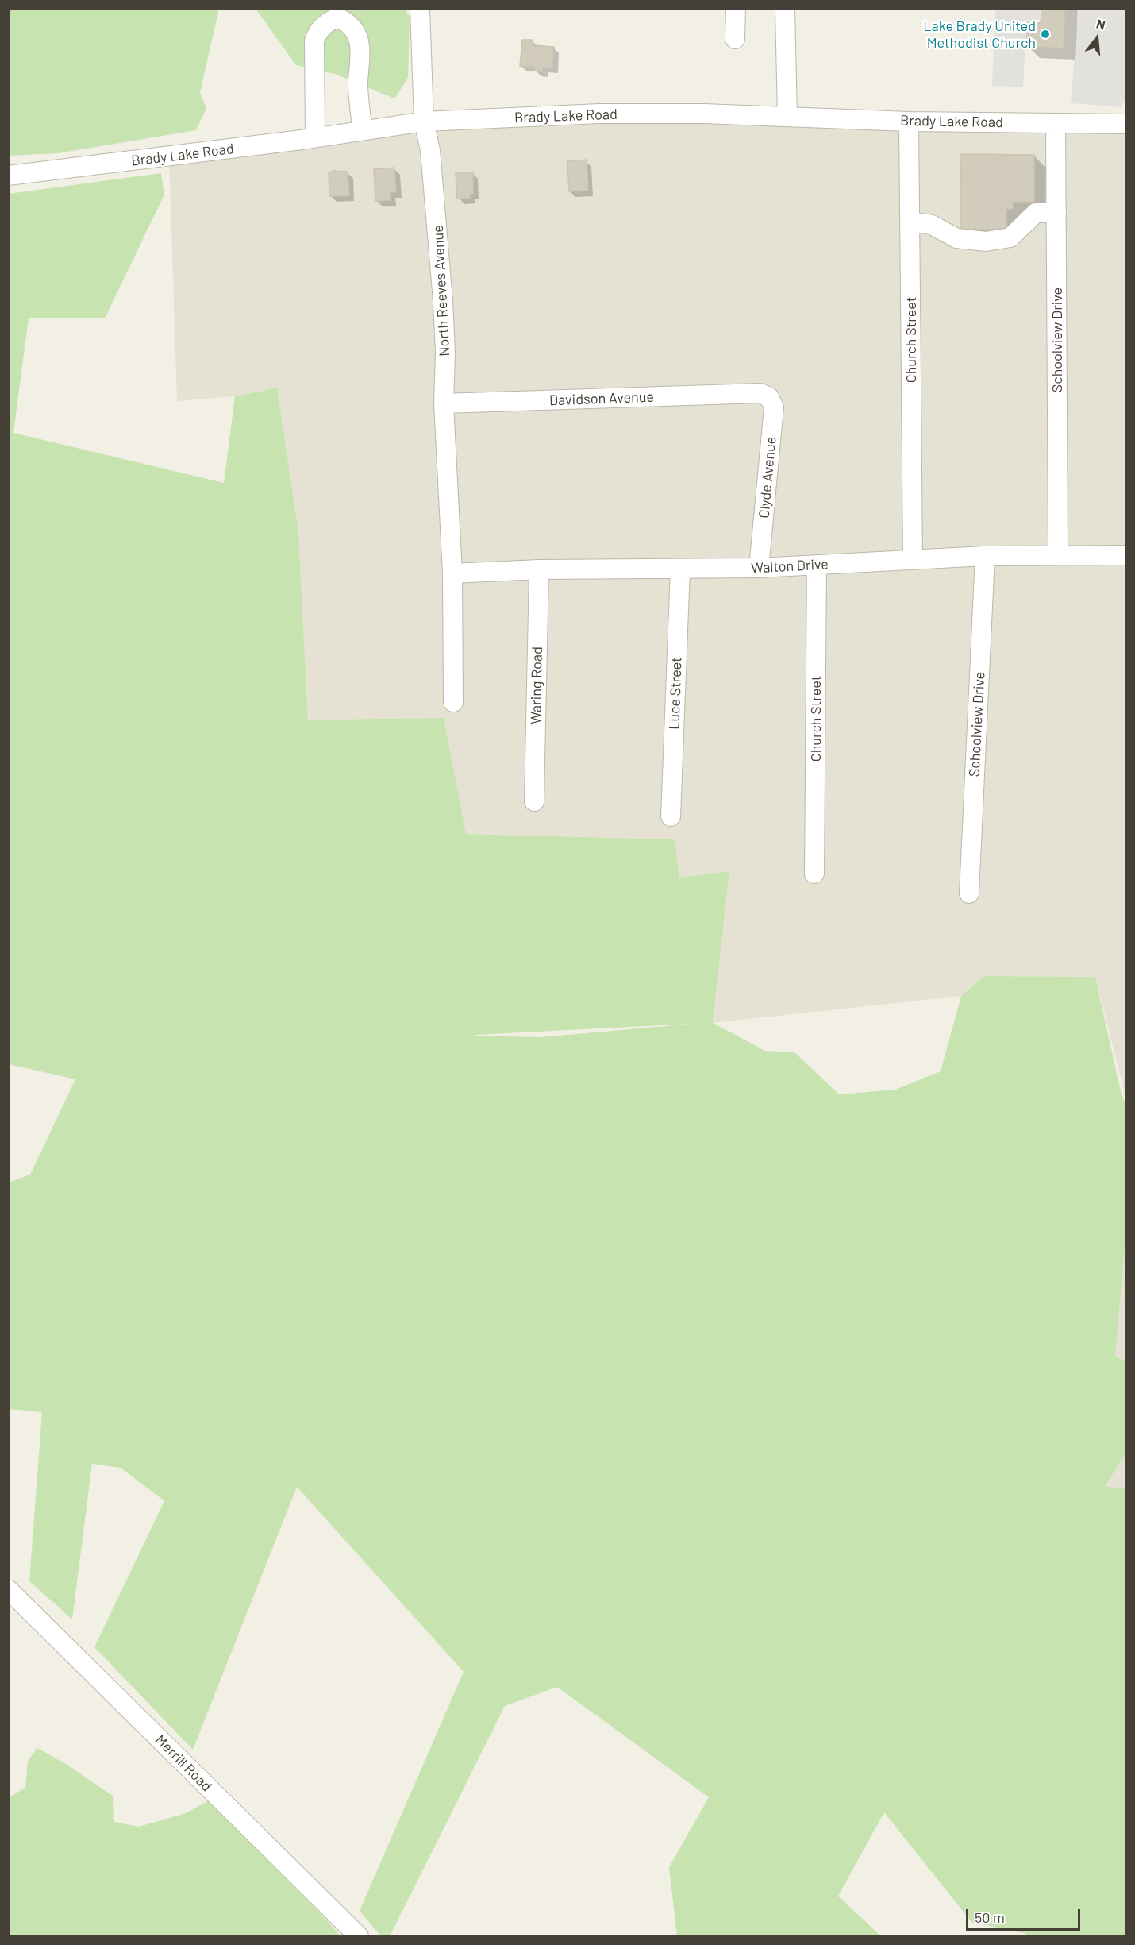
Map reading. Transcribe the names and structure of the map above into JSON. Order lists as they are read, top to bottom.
{
  "streets": {
    "street": [
      "Brady Lake Road",
      "North Reeves Avenue",
      "Church Street",
      "Schoolview Drive",
      "Davidson Avenue",
      "Clyde Avenue",
      "Walton Drive",
      "Waring Road",
      "Luce Street",
      "Merrill Road"
    ]
  },
  "crossings": [
    ["Brady Lake Road", "North Reeves Avenue"],
    ["Brady Lake Road", "Church Street"],
    ["Brady Lake Road", "Schoolview Drive"],
    ["North Reeves Avenue", "Davidson Avenue"],
    ["North Reeves Avenue", "Walton Drive"],
    ["Church Street", "Walton Drive"],
    ["Schoolview Drive", "Walton Drive"],
    ["Davidson Avenue", "Clyde Avenue"],
    ["Clyde Avenue", "Walton Drive"],
    ["Walton Drive", "Waring Road"],
    ["Walton Drive", "Luce Street"]
  ],
  "places": ["Lake Brady United Methodist Church"],
  "scale_bar": "50 m",
  "north": "top"
}
